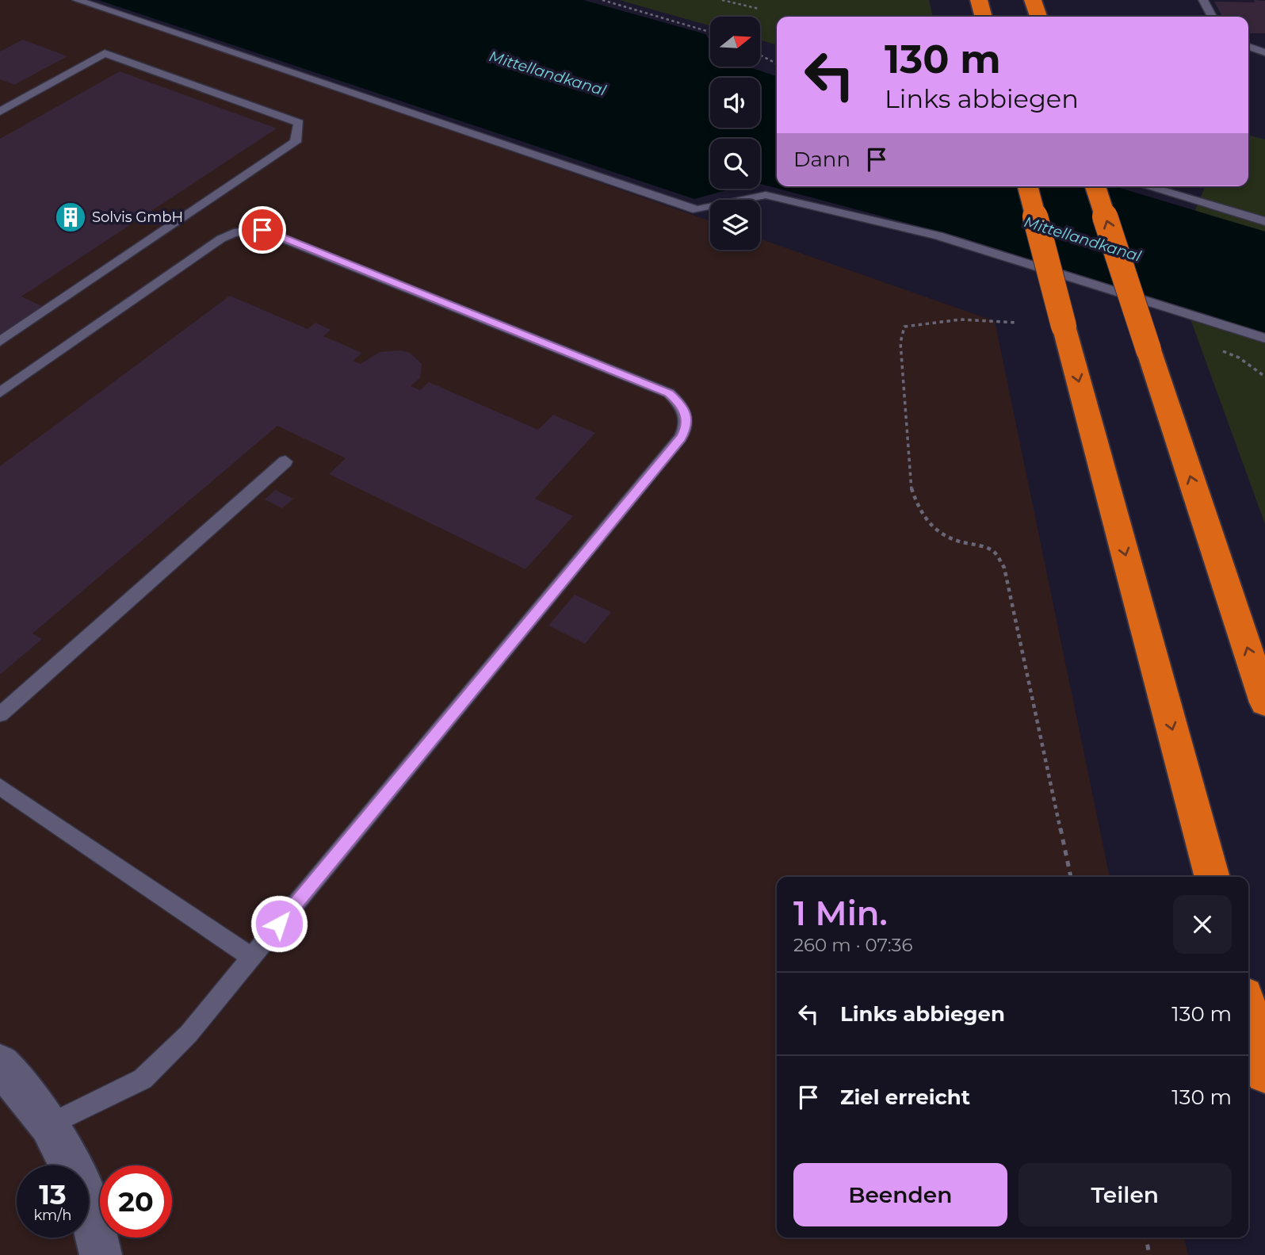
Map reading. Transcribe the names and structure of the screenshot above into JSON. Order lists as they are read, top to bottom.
{
  "water": ["Mittellandkanal"],
  "places": {
    "building": ["Solvis GmbH"]
  },
  "north": "right",
  "page": {
    "turn": ["130 m", "Links abbiegen"],
    "then": "Dann",
    "heading": ["1 Min.", "260 m · 07:36"],
    "list": [
      {
        "name": "Links abbiegen",
        "value": "130 m"
      },
      {
        "name": "Ziel erreicht",
        "value": "130 m"
      }
    ],
    "buttons": ["Beenden", "Teilen"],
    "speed": "13 km/h",
    "limit": "20"
  }
}
